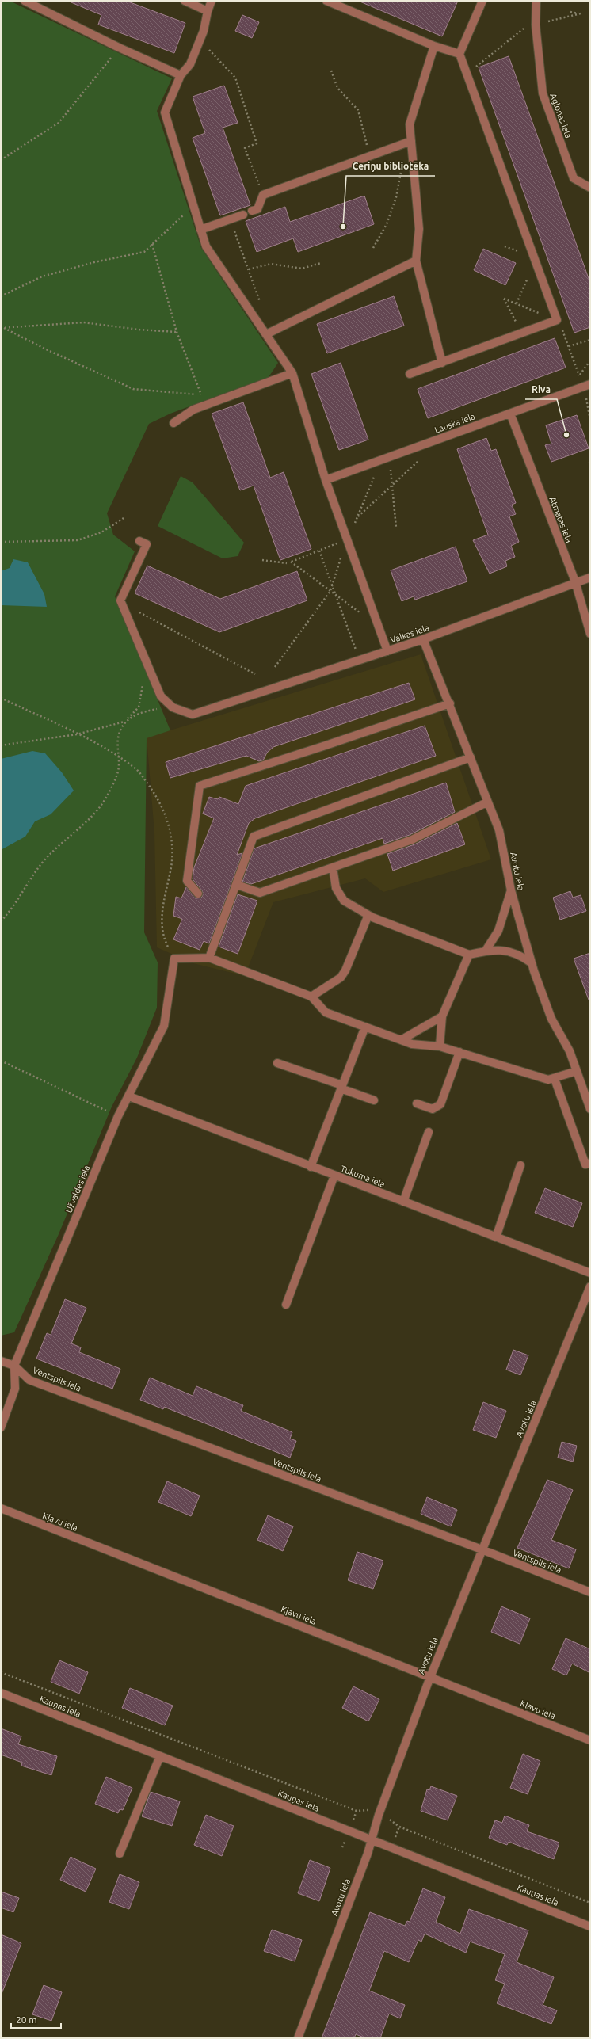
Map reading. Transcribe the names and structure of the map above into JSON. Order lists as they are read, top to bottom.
{
  "streets": {
    "street": [
      "Aglonas iela",
      "Lauska iela",
      "Atmatas iela",
      "Valkas iela",
      "Avotu iela",
      "Tukuma iela",
      "Užvaldes iela",
      "Ventspils iela",
      "Kļavu iela",
      "Kauņas iela"
    ]
  },
  "crossings": [
    ["Lauska iela", "Atmatas iela"],
    ["Atmatas iela", "Valkas iela"],
    ["Valkas iela", "Avotu iela"],
    ["Avotu iela", "Ventspils iela"],
    ["Avotu iela", "Kļavu iela"],
    ["Avotu iela", "Kauņas iela"],
    ["Tukuma iela", "Užvaldes iela"],
    ["Užvaldes iela", "Ventspils iela"]
  ],
  "places": ["Ceriņu bibliotēka", "Riva"],
  "scale_bar": "20 m"
}
